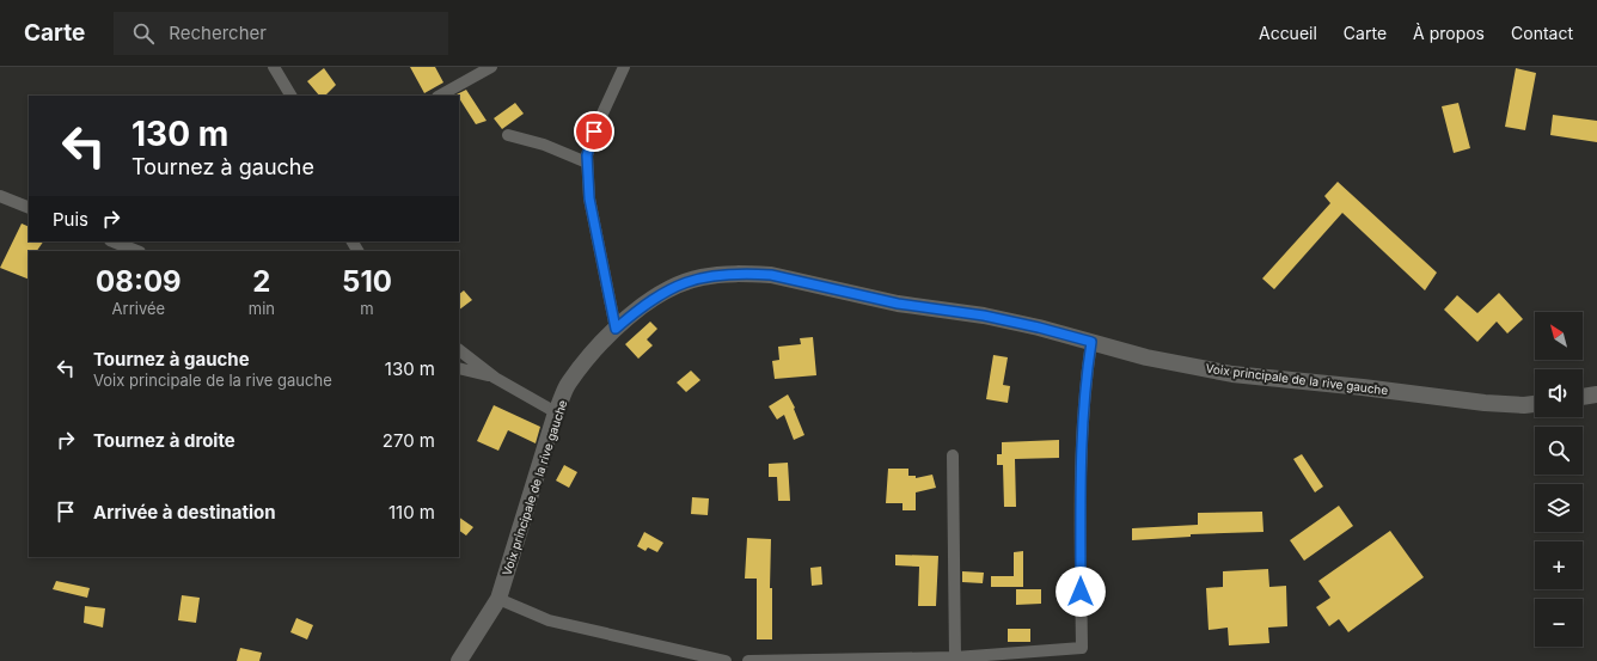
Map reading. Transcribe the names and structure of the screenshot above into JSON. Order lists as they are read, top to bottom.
{
  "streets": {
    "street": ["Voix principale de la rive gauche"]
  },
  "north": "top left",
  "page": {
    "header": "Carte",
    "search": "Rechercher",
    "nav": [
      "Accueil",
      "Carte",
      "À propos",
      "Contact"
    ],
    "turn": ["130 m", "Tournez à gauche"],
    "then": "Puis",
    "eta": [
      "08:09",
      "Arrivée",
      "2",
      "min",
      "510",
      "m"
    ],
    "map_buttons": ["+", "−"],
    "list": [
      {
        "name": "Tournez à gauche",
        "note": "Voix principale de la rive gauche",
        "value": "130 m"
      },
      {
        "name": "Tournez à droite",
        "value": "270 m"
      },
      {
        "name": "Arrivée à destination",
        "value": "110 m"
      }
    ]
  }
}
